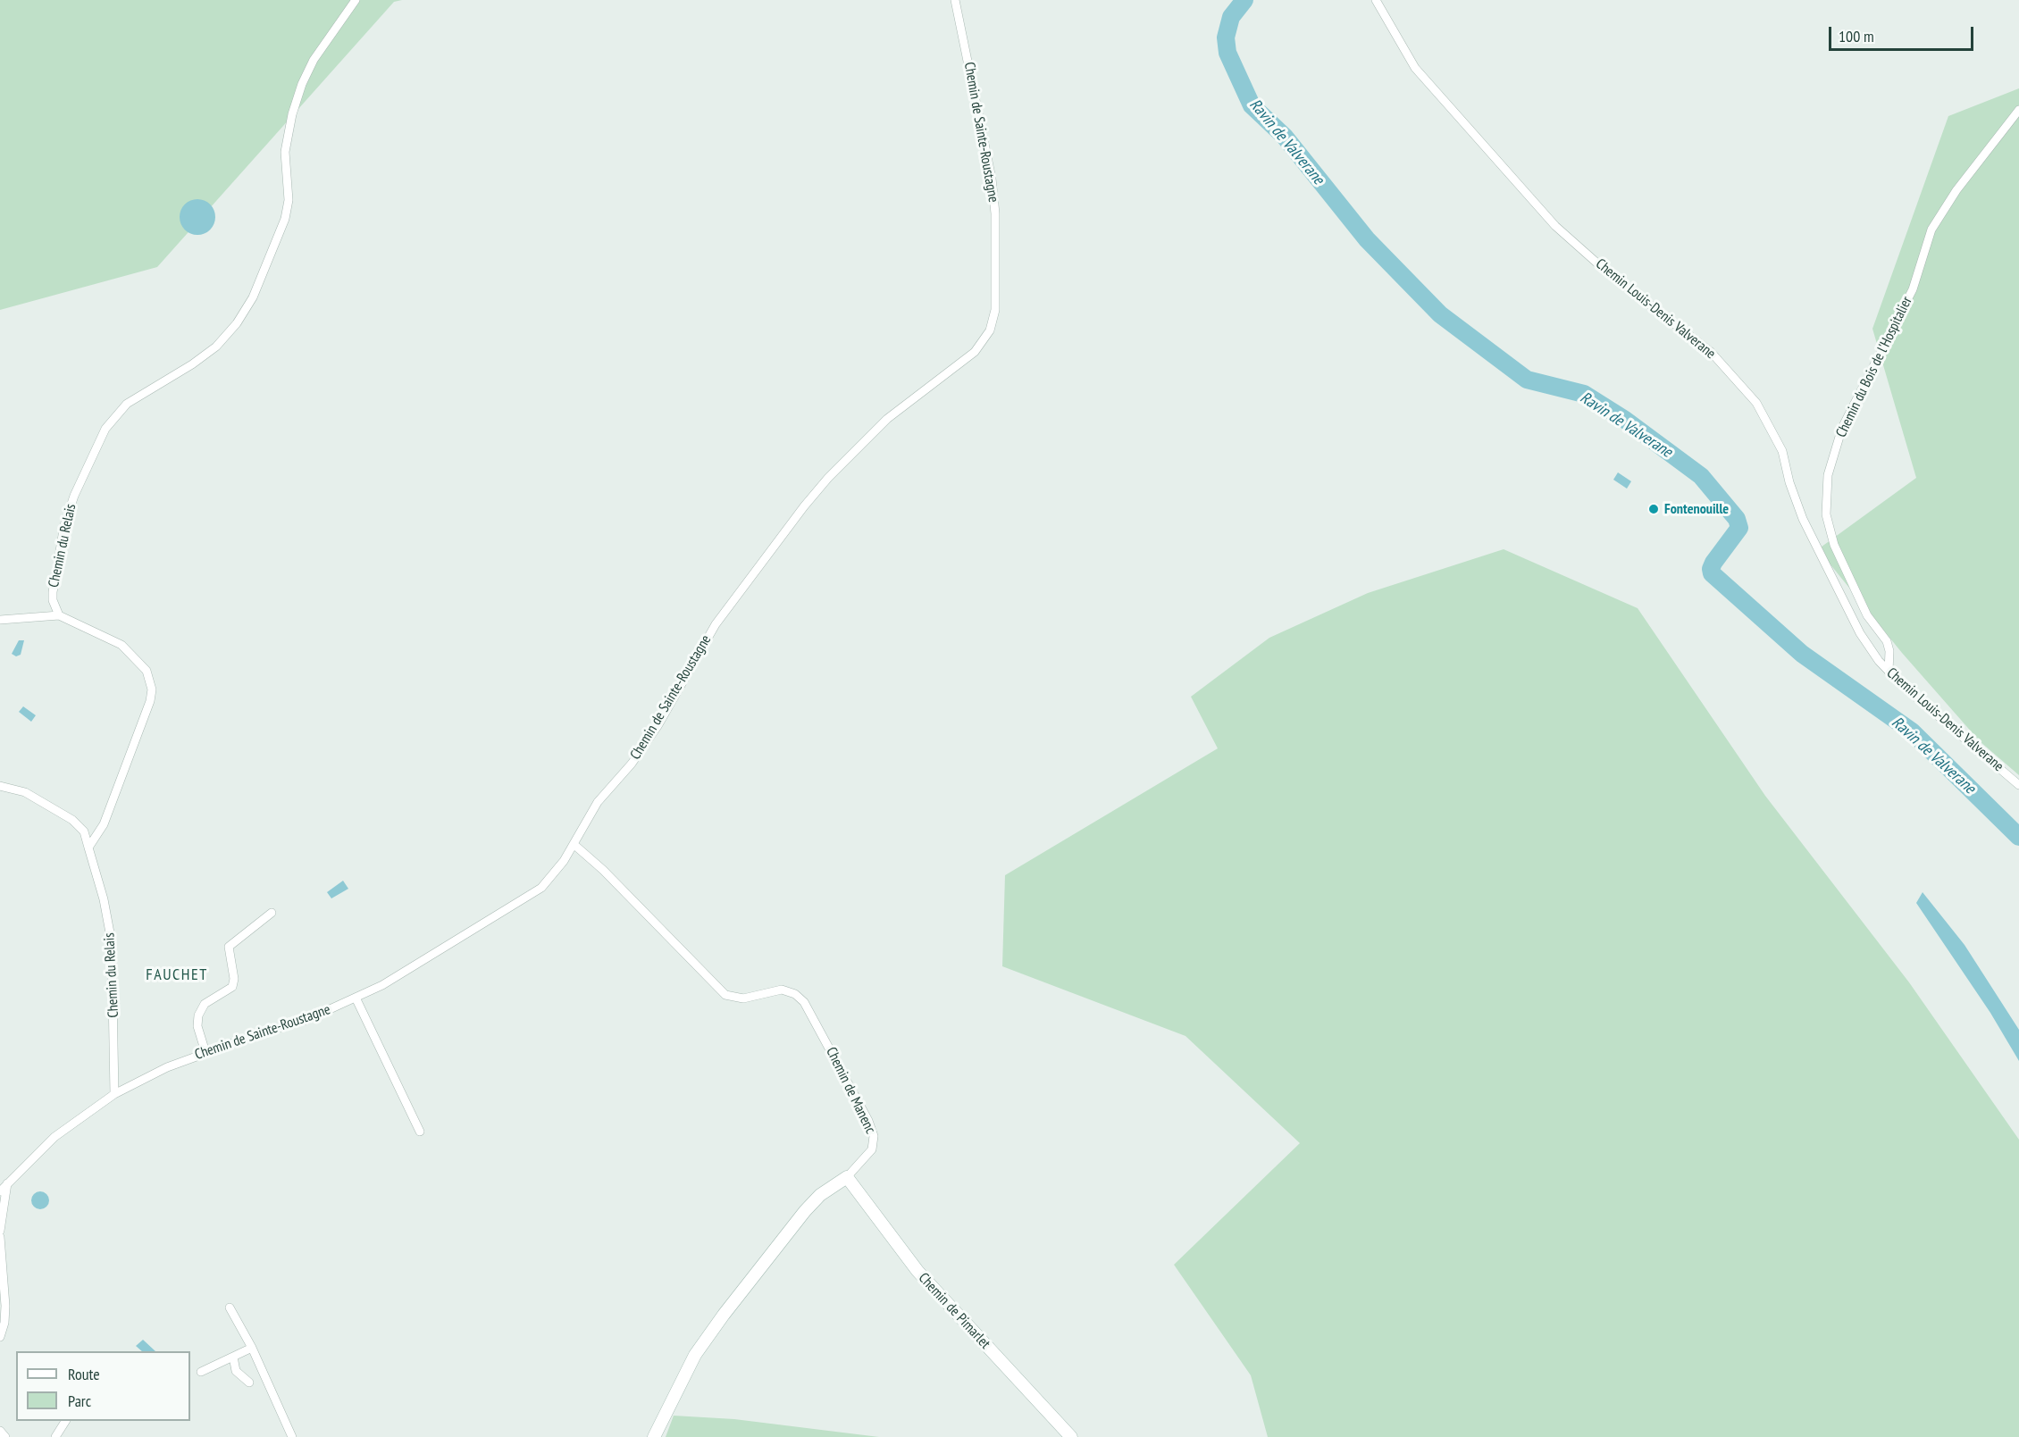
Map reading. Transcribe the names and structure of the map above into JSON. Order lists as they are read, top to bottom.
{
  "streets": {
    "street": [
      "Chemin de Sainte-Roustagne",
      "Chemin Louis-Denis Valverane",
      "Chemin du Bois de l'Hospitalier",
      "Chemin du Relais",
      "Chemin de Manenc",
      "Chemin de Pimarlet"
    ]
  },
  "crossings": [
    ["Chemin de Sainte-Roustagne", "Chemin du Relais"],
    ["Chemin de Sainte-Roustagne", "Chemin de Manenc"],
    ["Chemin Louis-Denis Valverane", "Chemin du Bois de l'Hospitalier"],
    ["Chemin de Manenc", "Chemin de Pimarlet"]
  ],
  "districts": ["FAUCHET"],
  "water": ["Ravin de Valverane"],
  "places": ["Fontenouille"],
  "legend": ["Route", "Parc"],
  "scale_bar": "100 m"
}
